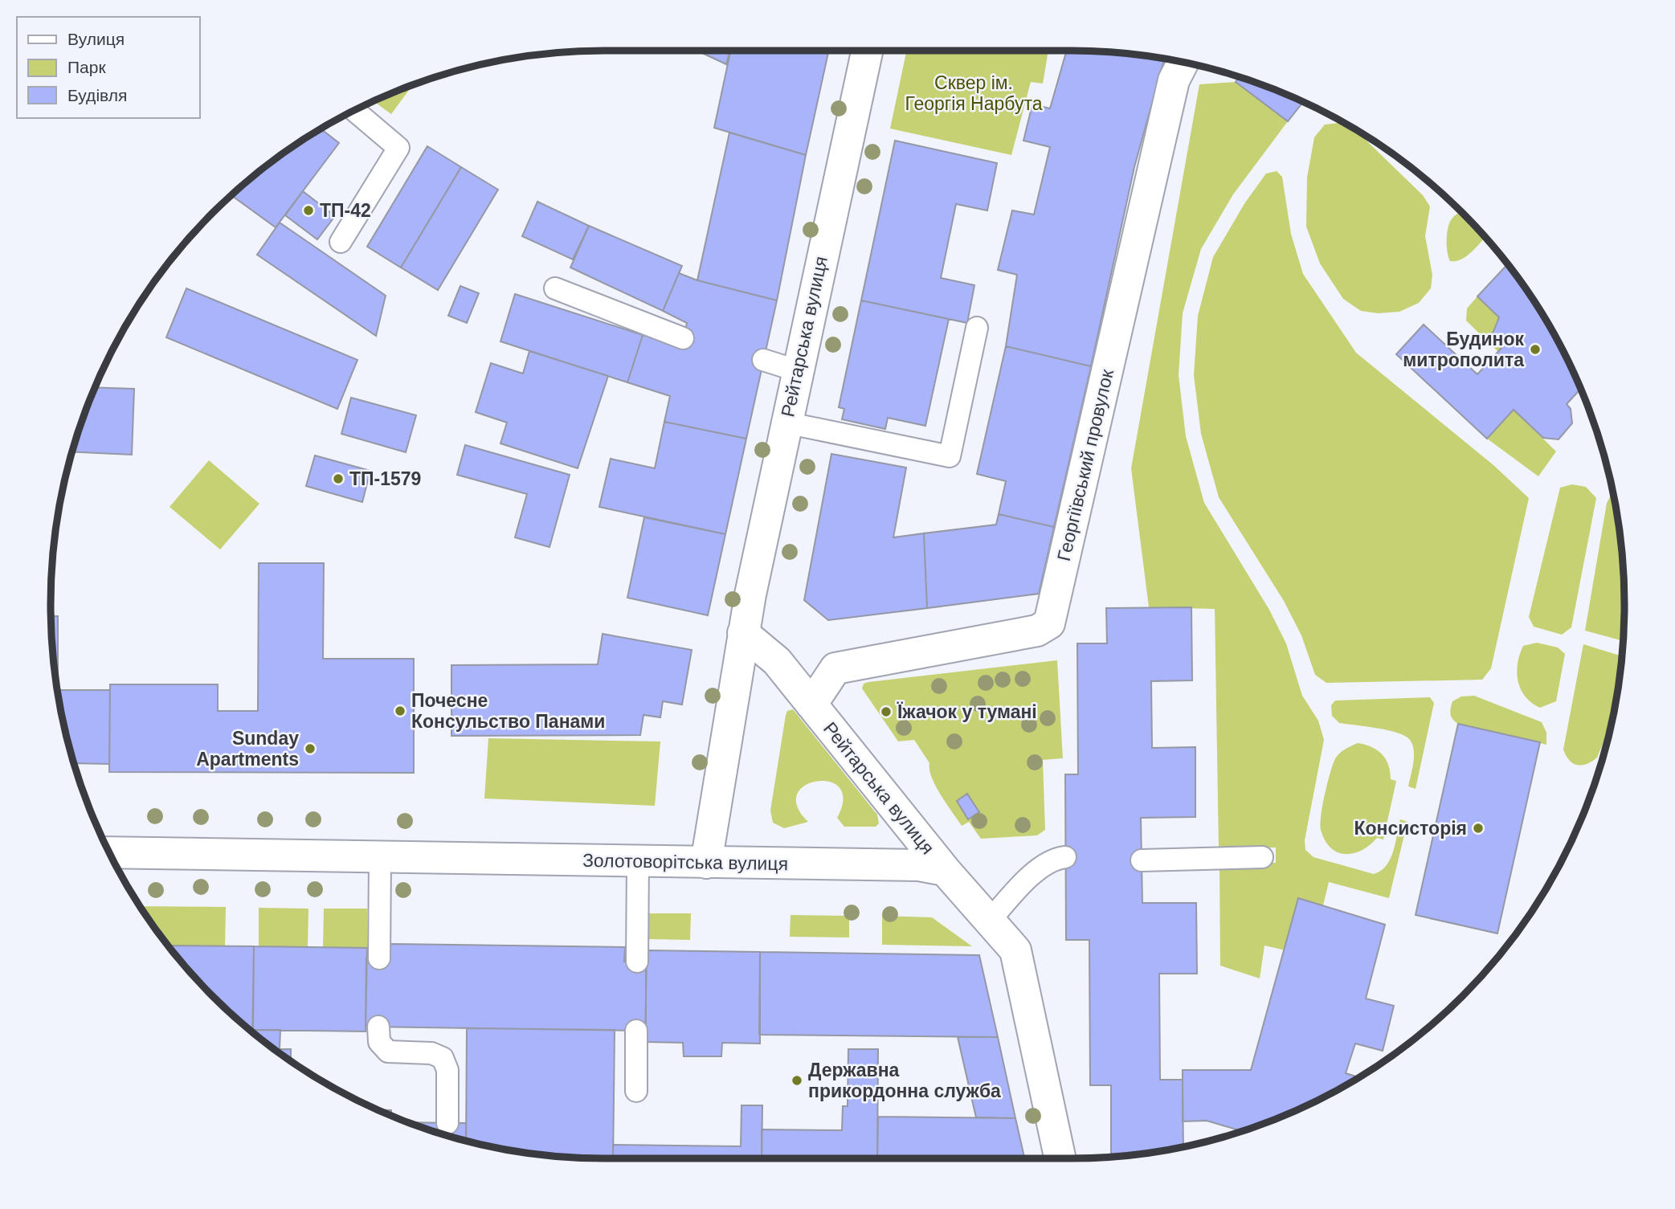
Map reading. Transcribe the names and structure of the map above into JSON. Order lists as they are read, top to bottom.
{
  "streets": {
    "street": ["Рейтарська вулиця", "Георгіївський провулок", "Золотоворітська вулиця"]
  },
  "crossings": [
    ["Рейтарська вулиця", "Георгіївський провулок"],
    ["Рейтарська вулиця", "Золотоворітська вулиця"]
  ],
  "parks": ["Сквер ім. Георгія Нарбута"],
  "places": [
    "ТП-42",
    "Будинок митрополита",
    "ТП-1579",
    "Почесне Консульство Панами",
    "Їжачок у тумані",
    "Sunday Apartments",
    "Консисторія",
    "Державна прикордонна служба"
  ],
  "legend": ["Вулиця", "Парк", "Будівля"]
}
